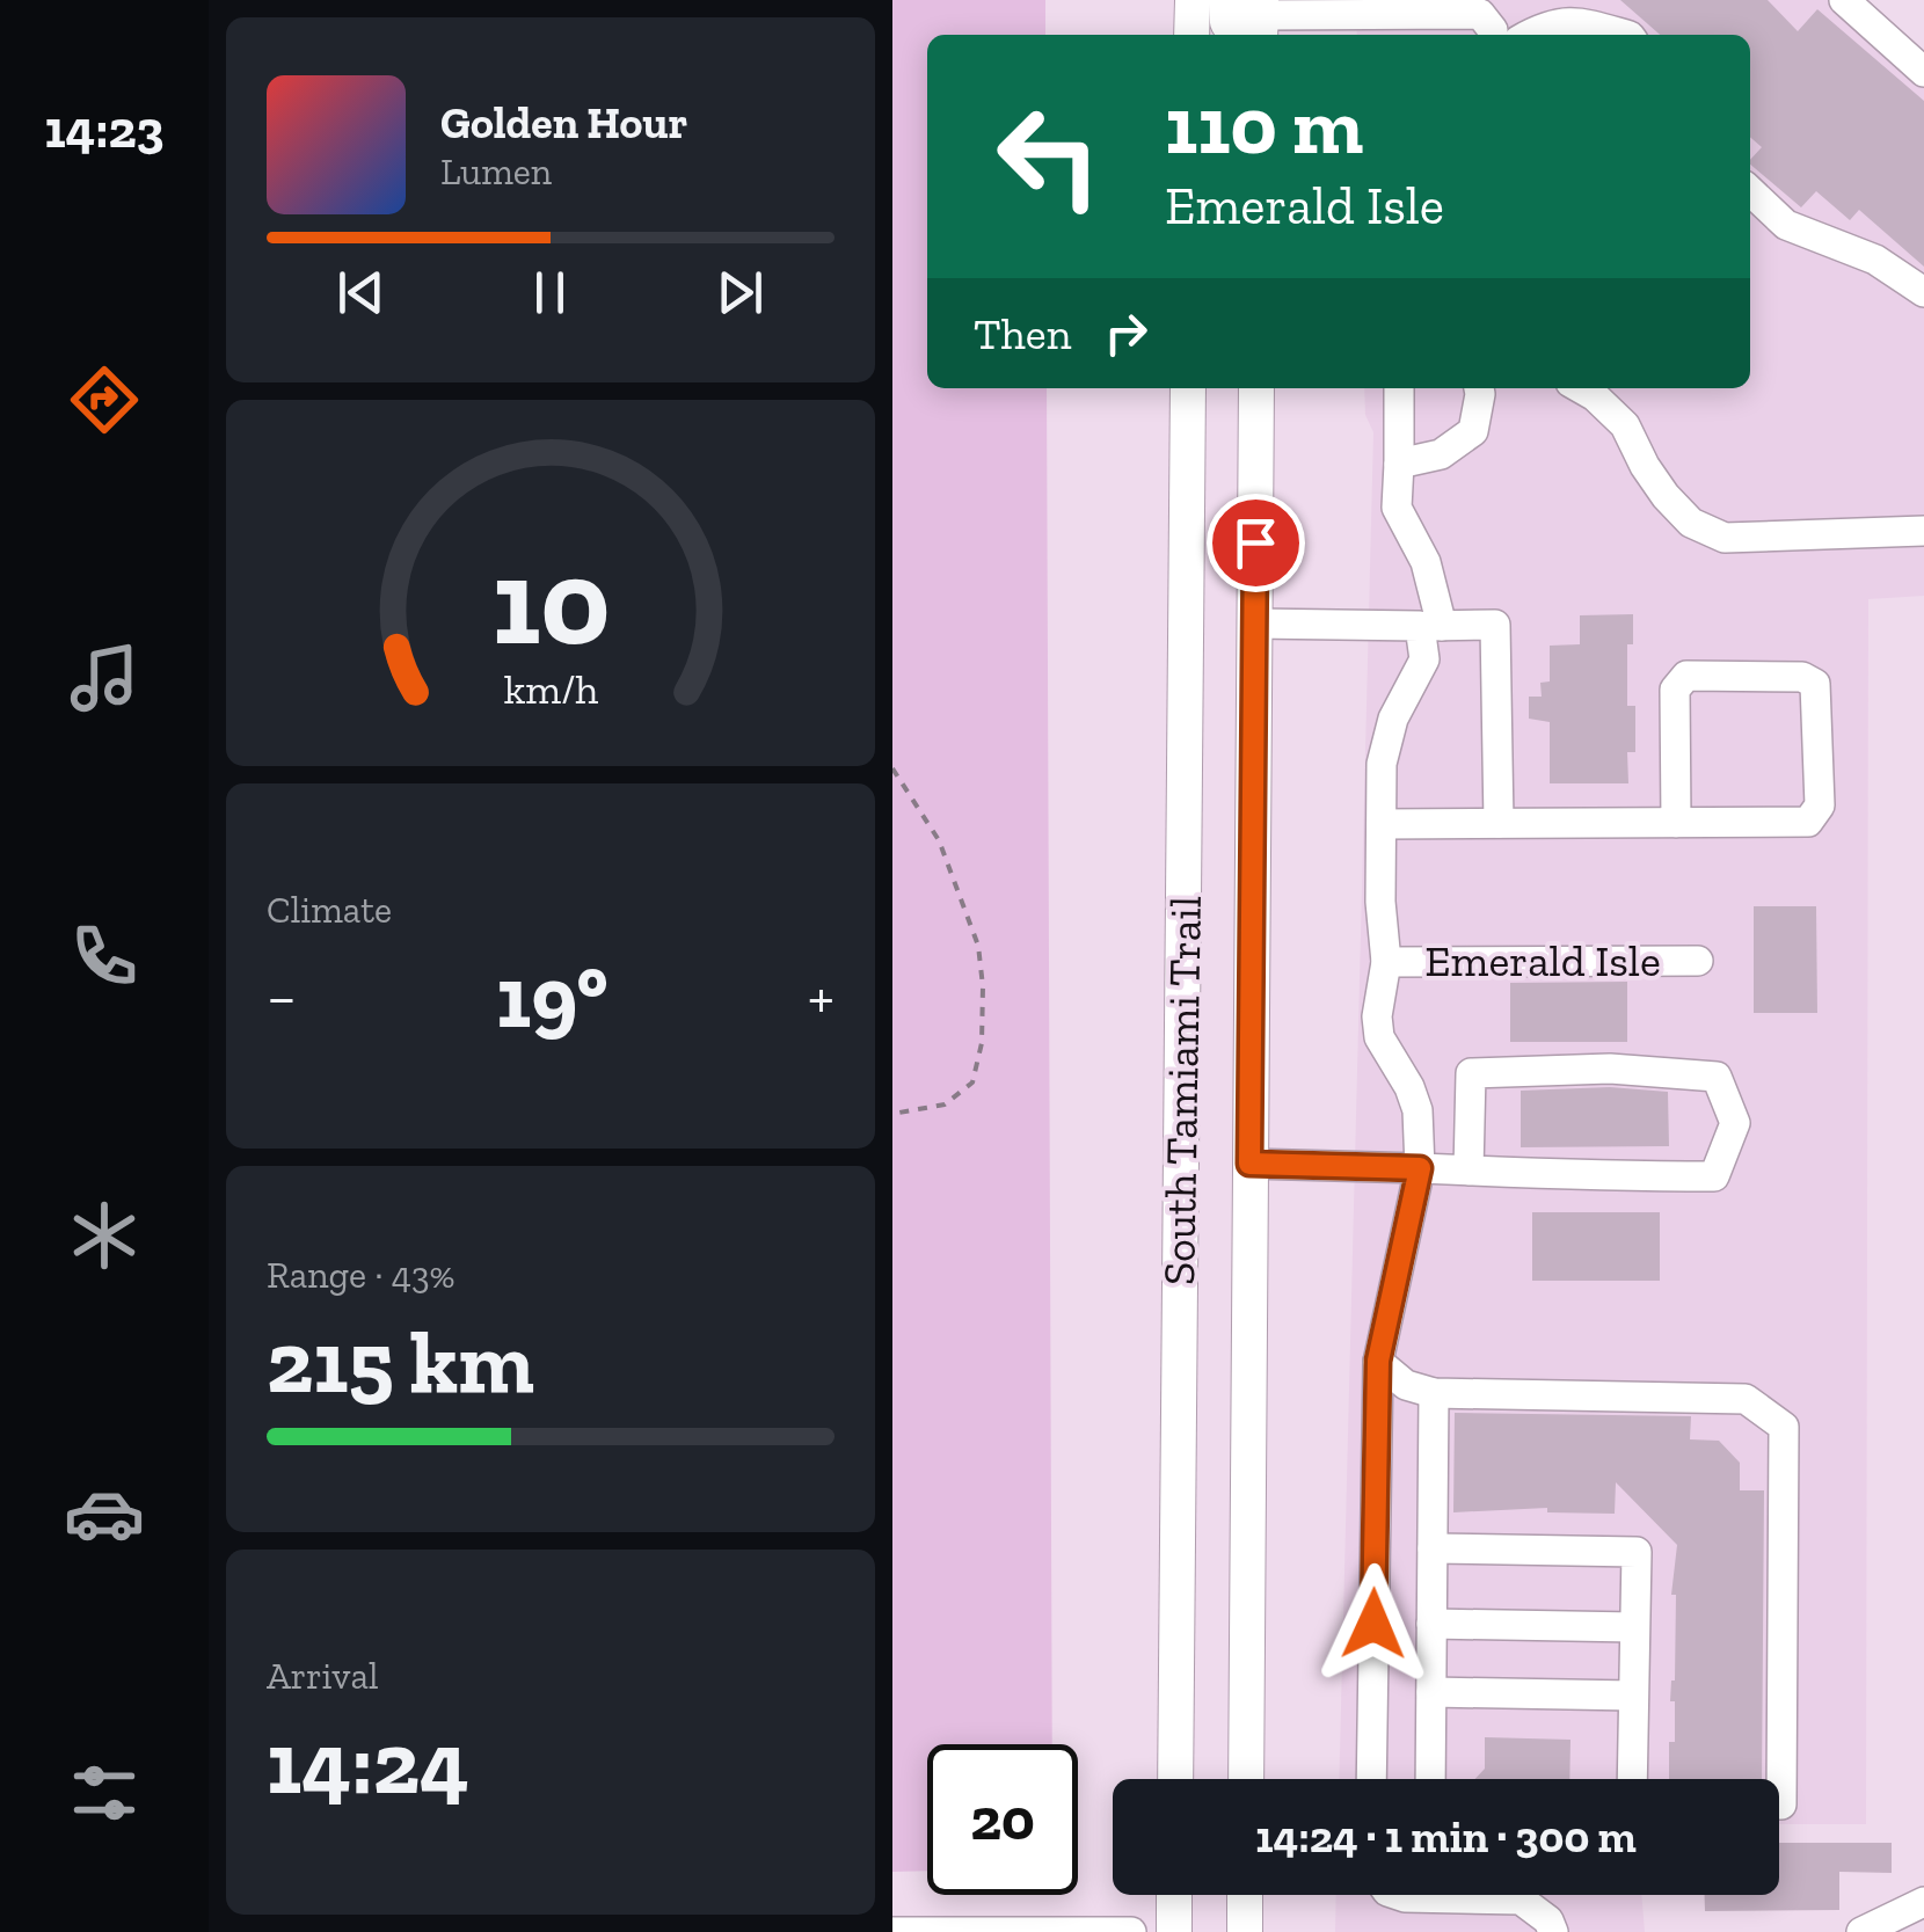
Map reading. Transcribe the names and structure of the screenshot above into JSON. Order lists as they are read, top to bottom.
{
  "streets": {
    "main road": ["South Tamiami Trail"],
    "street": ["Emerald Isle"]
  },
  "page": {
    "tabs": "14:23",
    "turn": ["110 m", "Emerald Isle"],
    "song": ["Golden Hour", "Lumen"],
    "then": "Then",
    "tile": [
      "Climate",
      ["Range · 43%", "215 km"],
      ["Arrival", "14:24"]
    ],
    "heat": ["−", "19°", "+"],
    "limit": "20",
    "trip": "14:24 · 1 min · 300 m",
    "gauge": ["10", "km/h"]
  }
}
